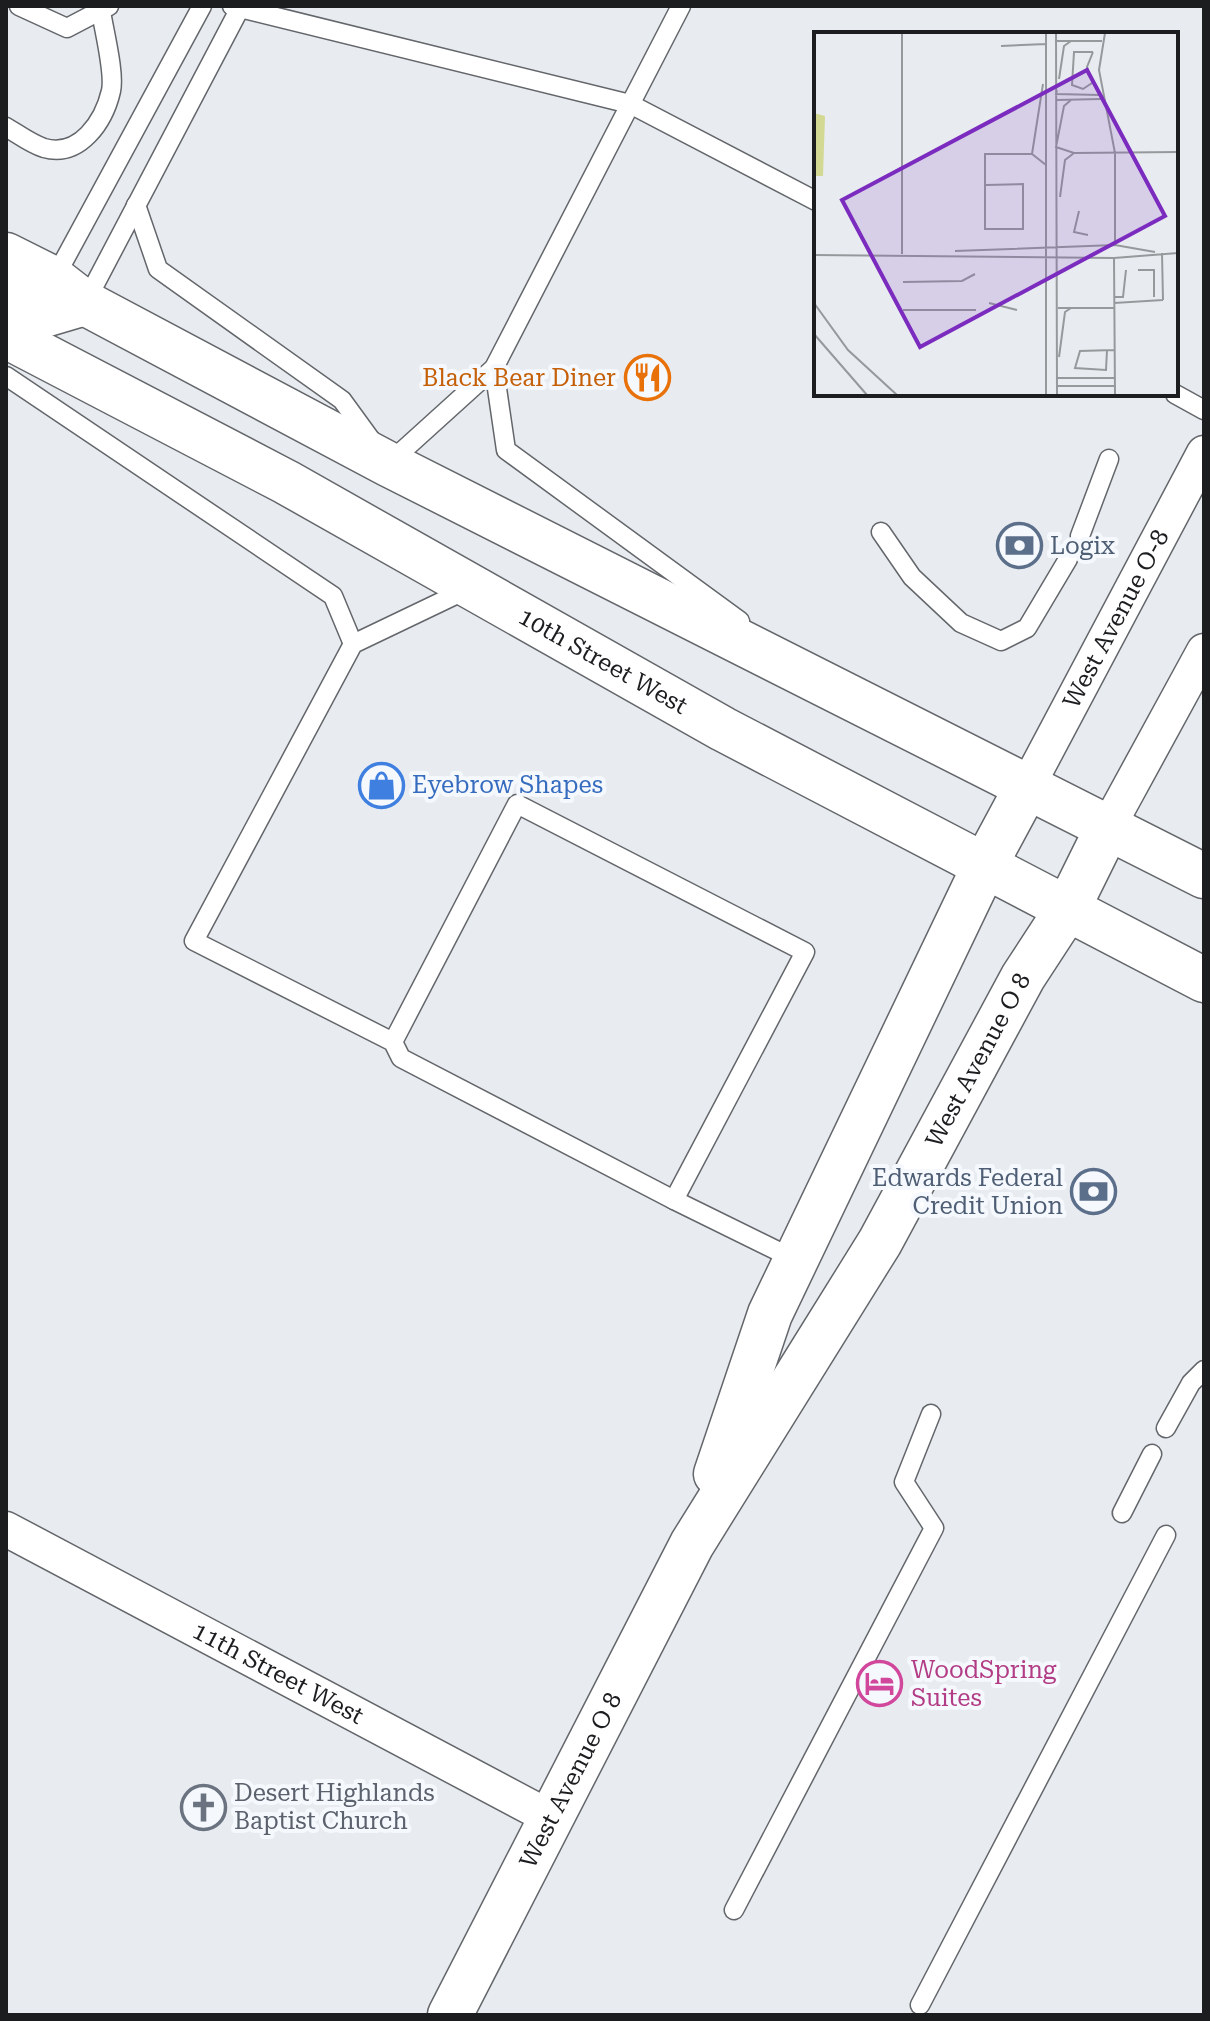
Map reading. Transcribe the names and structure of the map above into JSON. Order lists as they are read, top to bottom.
{
  "streets": {
    "main road": ["10th Street West", "West Avenue O 8"],
    "street": ["West Avenue O-8", "11th Street West"]
  },
  "crossings": [
    ["West Avenue O-8", "West Avenue O 8"],
    ["10th Street West", "West Avenue O 8"],
    ["West Avenue O 8", "11th Street West"]
  ],
  "places": {
    "restaurant": ["Black Bear Diner"],
    "bank": ["Logix", "Edwards Federal Credit Union"],
    "shop": ["Eyebrow Shapes"],
    "hotel": ["WoodSpring Suites"],
    "church": ["Desert Highlands Baptist Church"]
  }
}
